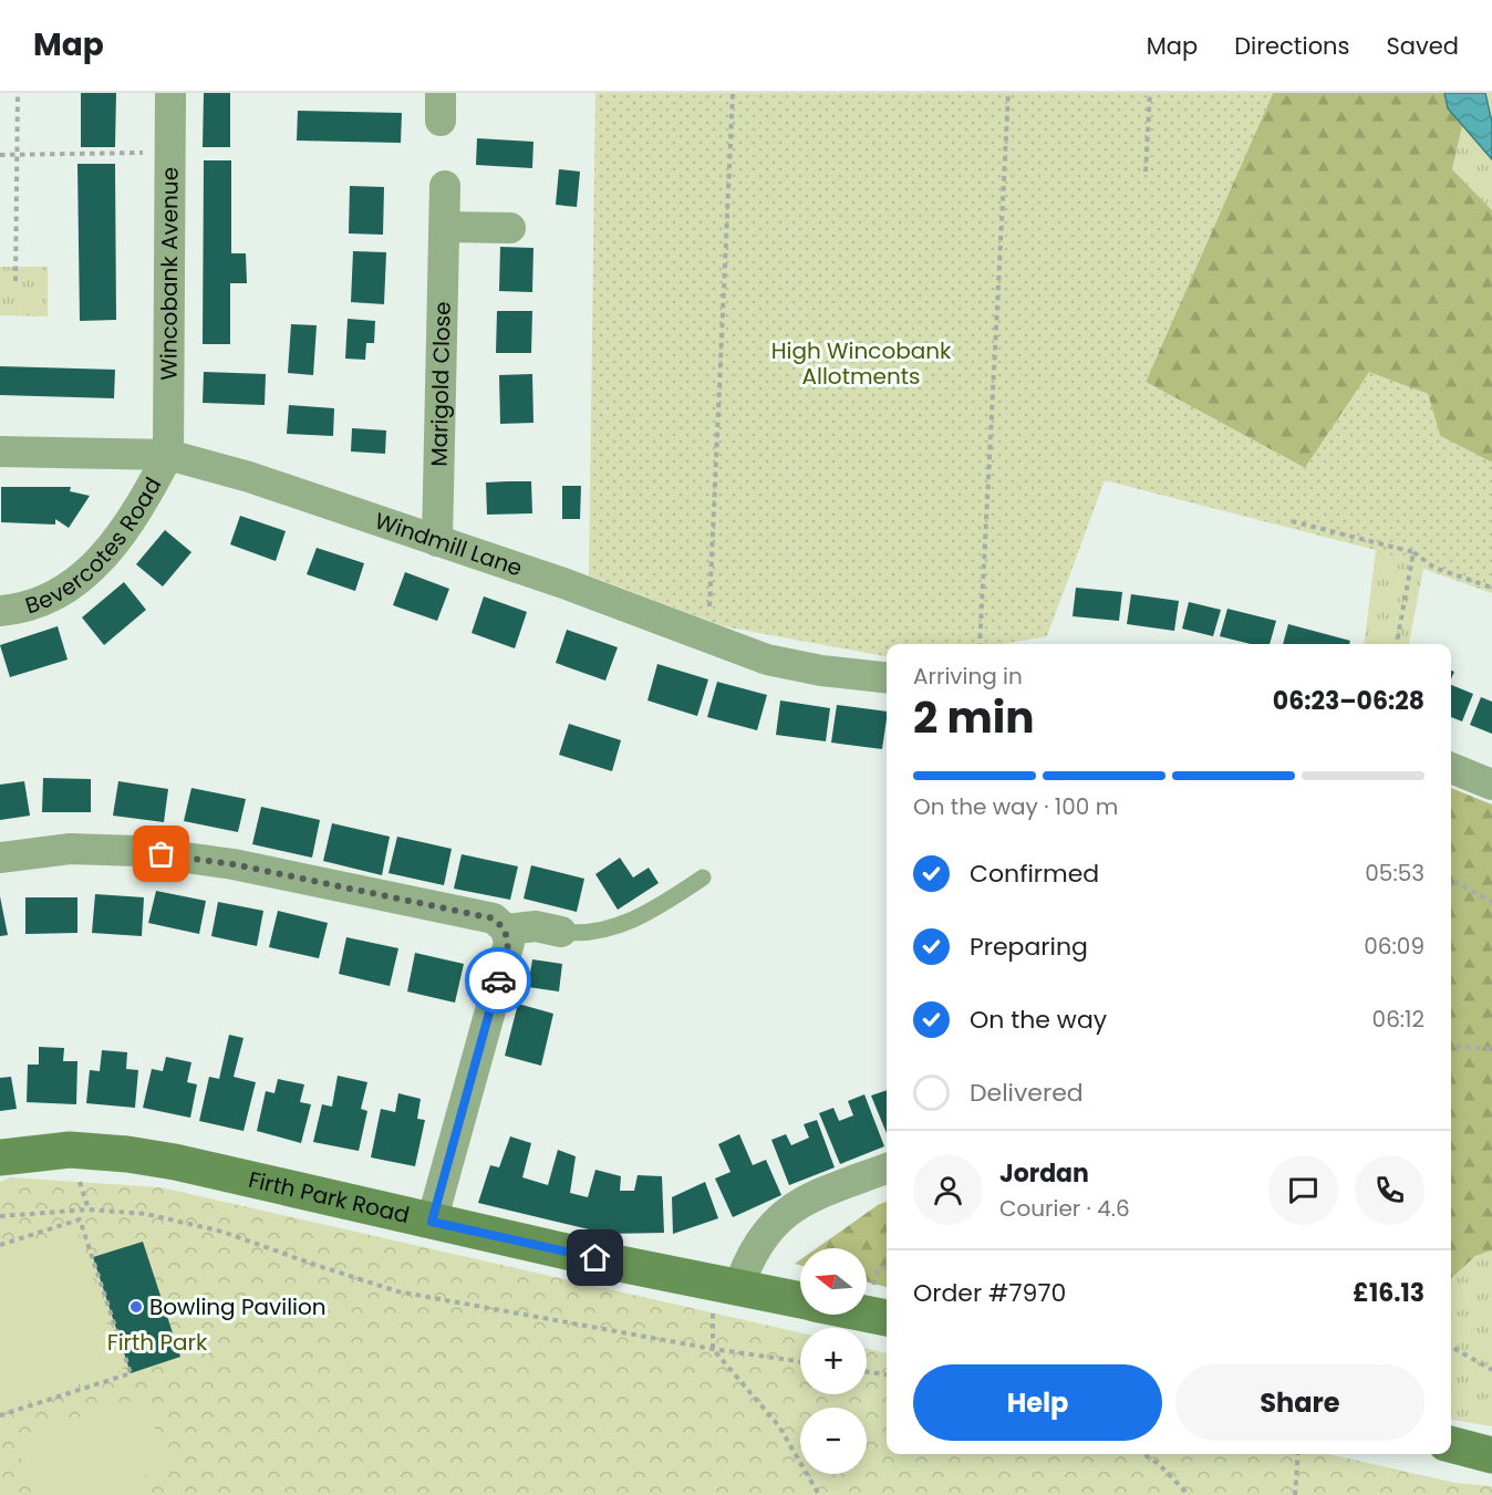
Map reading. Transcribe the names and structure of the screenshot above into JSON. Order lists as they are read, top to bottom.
{
  "streets": {
    "main road": ["Firth Park Road"],
    "street": [
      "Wincobank Avenue",
      "Marigold Close",
      "Bevercotes Road",
      "Windmill Lane"
    ]
  },
  "crossings": [
    ["Wincobank Avenue", "Bevercotes Road"],
    ["Wincobank Avenue", "Windmill Lane"],
    ["Marigold Close", "Windmill Lane"],
    ["Bevercotes Road", "Windmill Lane"]
  ],
  "parks": ["High Wincobank Allotments", "Firth Park"],
  "places": ["Bowling Pavilion"],
  "north": "left",
  "page": {
    "header": "Map",
    "nav": ["Map", "Directions", "Saved"],
    "heading": ["2 min", "Arriving in", "06:23–06:28"],
    "panel": [
      "Jordan",
      "Courier · 4.6",
      "Order #7970",
      "£16.13"
    ],
    "bar": "On the way · 100 m",
    "list": [
      ["Confirmed", "05:53"],
      ["Preparing", "06:09"],
      ["On the way", "06:12"],
      "Delivered"
    ],
    "map_buttons": ["+", "−"],
    "buttons": ["Help", "Share"]
  }
}
